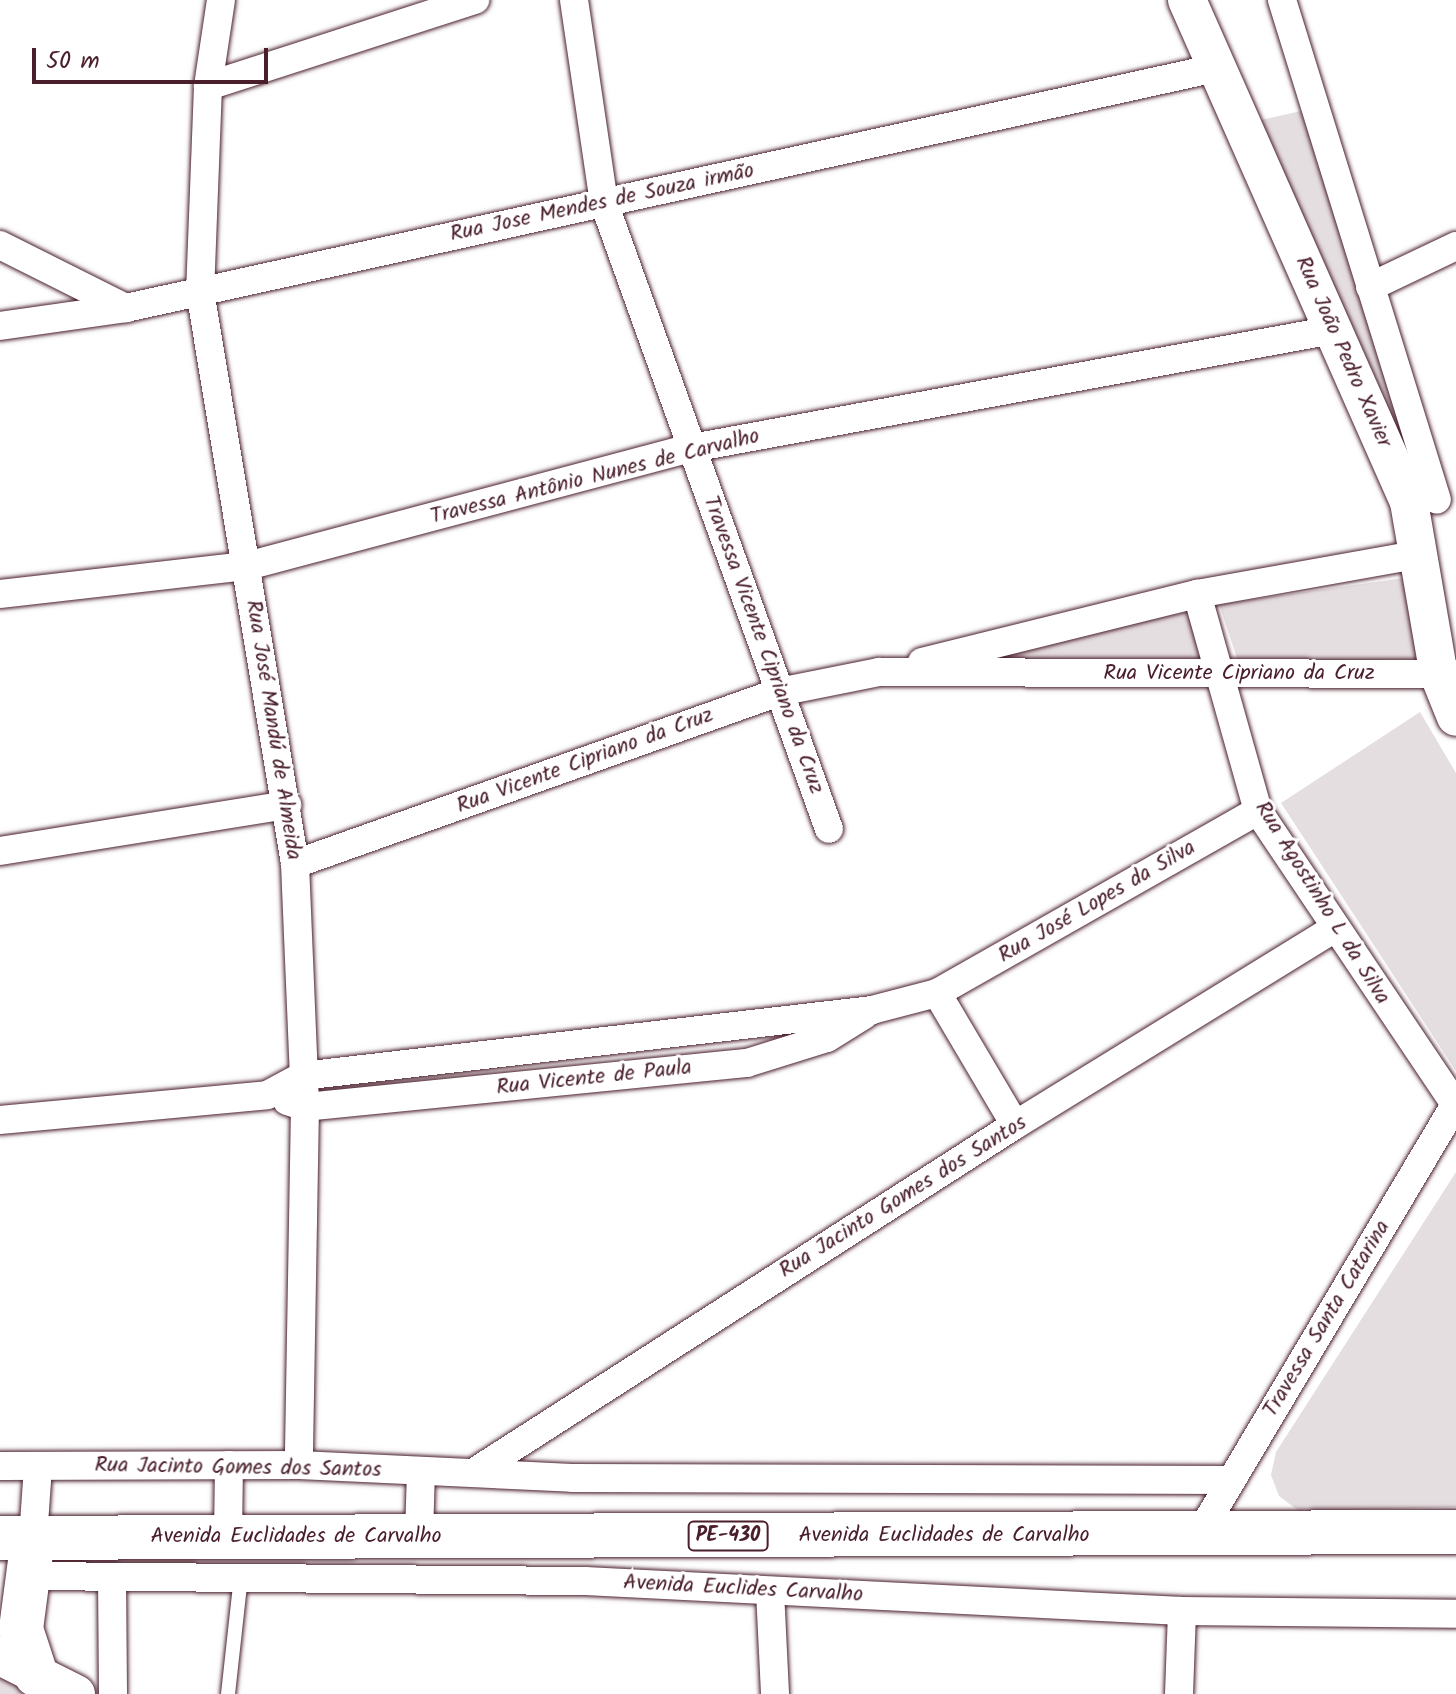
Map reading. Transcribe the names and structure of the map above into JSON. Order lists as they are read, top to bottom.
{
  "streets": {
    "highway": ["PE-430", "Avenida Euclidades de Carvalho"],
    "street": [
      "Rua Jose Mendes de Souza irmão",
      "Rua João Pedro Xavier",
      "Travessa Antônio Nunes de Carvalho",
      "Travessa Vicente Cipriano da Cruz",
      "Rua Vicente Cipriano da Cruz",
      "Rua José Mandú de Almeida",
      "Rua José Lopes da Silva",
      "Rua Agostinho L da Silva",
      "Rua Vicente de Paula",
      "Rua Jacinto Gomes dos Santos",
      "Travessa Santa Catarina",
      "Avenida Euclides Carvalho"
    ]
  },
  "crossings": [
    ["Rua Jose Mendes de Souza irmão", "Rua João Pedro Xavier"],
    ["Rua Jose Mendes de Souza irmão", "Travessa Vicente Cipriano da Cruz"],
    ["Rua Jose Mendes de Souza irmão", "Rua José Mandú de Almeida"],
    ["Rua João Pedro Xavier", "Travessa Antônio Nunes de Carvalho"],
    ["Rua João Pedro Xavier", "Rua Vicente Cipriano da Cruz"],
    ["Travessa Antônio Nunes de Carvalho", "Travessa Vicente Cipriano da Cruz"],
    ["Travessa Antônio Nunes de Carvalho", "Rua José Mandú de Almeida"],
    ["Travessa Vicente Cipriano da Cruz", "Rua Vicente Cipriano da Cruz"],
    ["Rua Vicente Cipriano da Cruz", "Rua José Mandú de Almeida"],
    ["Rua Vicente Cipriano da Cruz", "Rua Agostinho L da Silva"],
    ["Rua José Mandú de Almeida", "Rua Vicente de Paula"],
    ["Rua José Mandú de Almeida", "Rua Jacinto Gomes dos Santos"],
    ["Rua José Lopes da Silva", "Rua Agostinho L da Silva"],
    ["Rua José Lopes da Silva", "Rua Vicente de Paula"],
    ["Rua Agostinho L da Silva", "Rua Jacinto Gomes dos Santos"],
    ["Rua Agostinho L da Silva", "Travessa Santa Catarina"],
    ["Rua Jacinto Gomes dos Santos", "Travessa Santa Catarina"],
    ["Travessa Santa Catarina", "Avenida Euclidades de Carvalho"],
    ["Avenida Euclidades de Carvalho", "Avenida Euclides Carvalho"]
  ],
  "scale_bar": "50 m"
}
